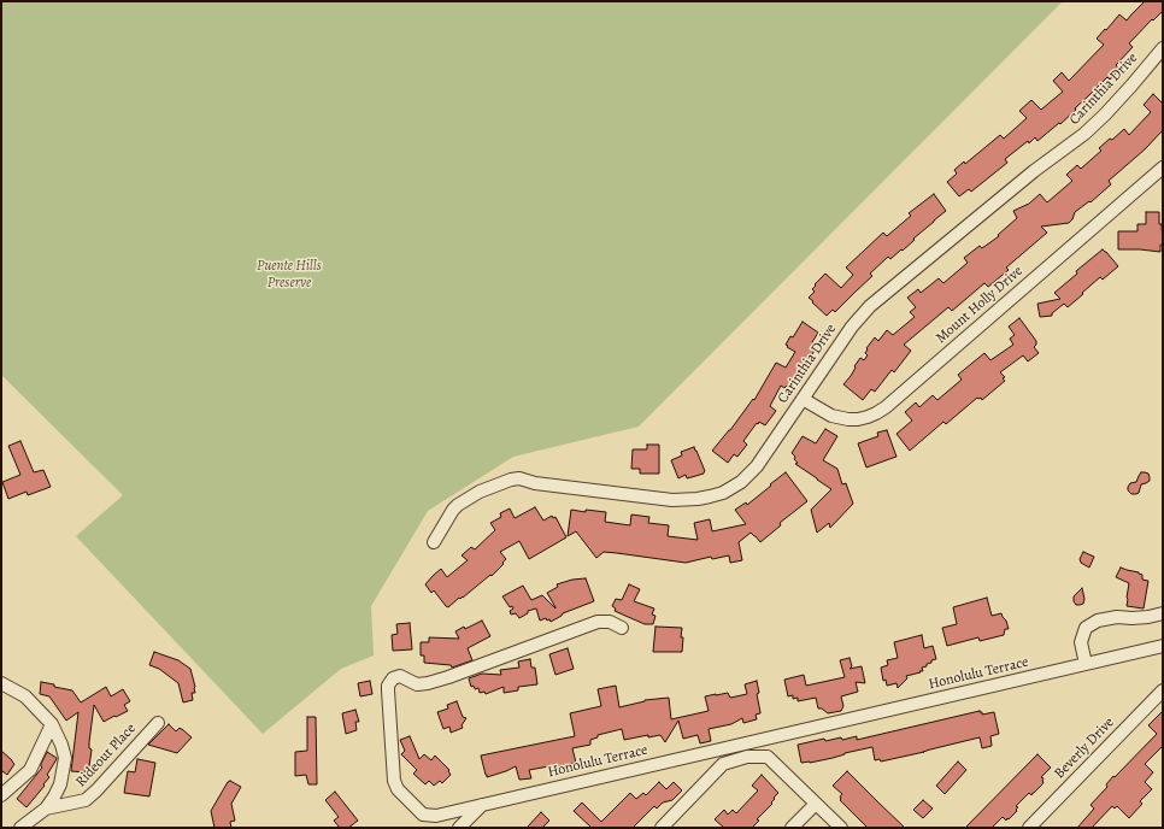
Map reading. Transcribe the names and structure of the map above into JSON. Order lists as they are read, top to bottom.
{
  "streets": {
    "street": [
      "Carinthia Drive",
      "Mount Holly Drive",
      "Honolulu Terrace",
      "Beverly Drive",
      "Rideout Place"
    ]
  },
  "crossings": [
    ["Carinthia Drive", "Mount Holly Drive"]
  ],
  "parks": ["Puente Hills Preserve"]
}
